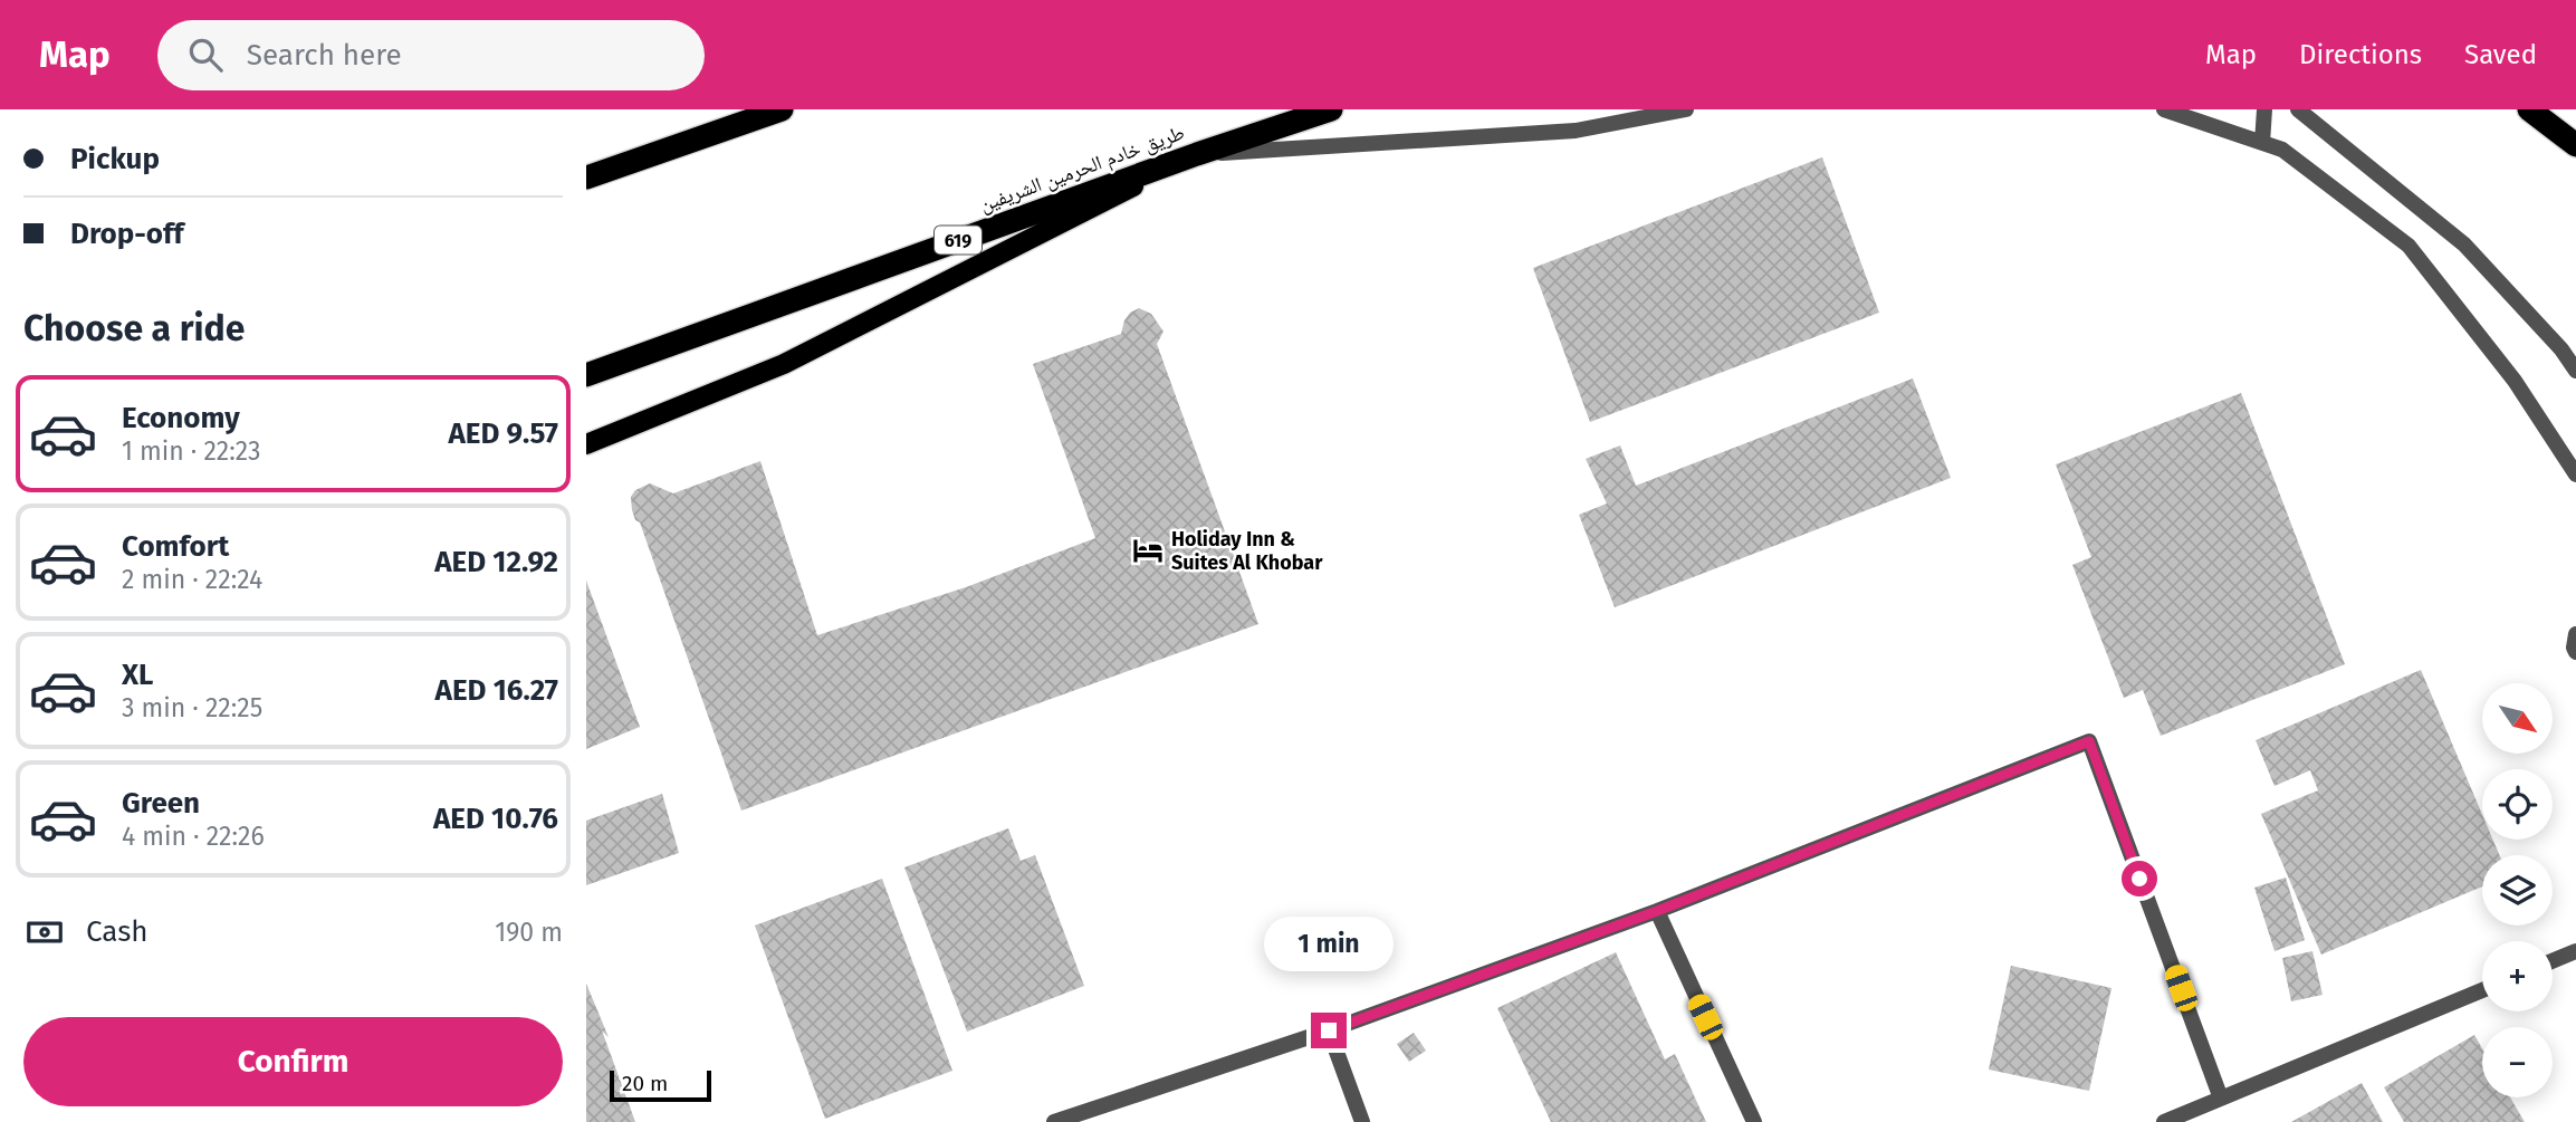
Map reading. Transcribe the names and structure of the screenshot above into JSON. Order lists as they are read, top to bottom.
{
  "streets": {
    "highway": ["طريق خادم الحرمين الشريفين", "619"]
  },
  "places": {
    "hotel": ["Holiday Inn & Suites Al Khobar"]
  },
  "scale_bar": "20 m",
  "north": "bottom right",
  "page": {
    "header": "Map",
    "search": "Search here",
    "nav": ["Map", "Directions", "Saved"],
    "banner": ["Pickup", "Drop-off"],
    "heading": "Choose a ride",
    "list": [
      {
        "name": "Economy",
        "note": "1 min · 22:23",
        "value": "AED 9.57"
      },
      {
        "name": "Comfort",
        "note": "2 min · 22:24",
        "value": "AED 12.92"
      },
      {
        "name": "XL",
        "note": "3 min · 22:25",
        "value": "AED 16.27"
      },
      {
        "name": "Green",
        "note": "4 min · 22:26",
        "value": "AED 10.76"
      }
    ],
    "map_buttons": ["+", "−"],
    "pay": ["Cash", "190 m"],
    "bubble": "1 min",
    "buttons": "Confirm",
    "scale": "20 m"
  }
}
